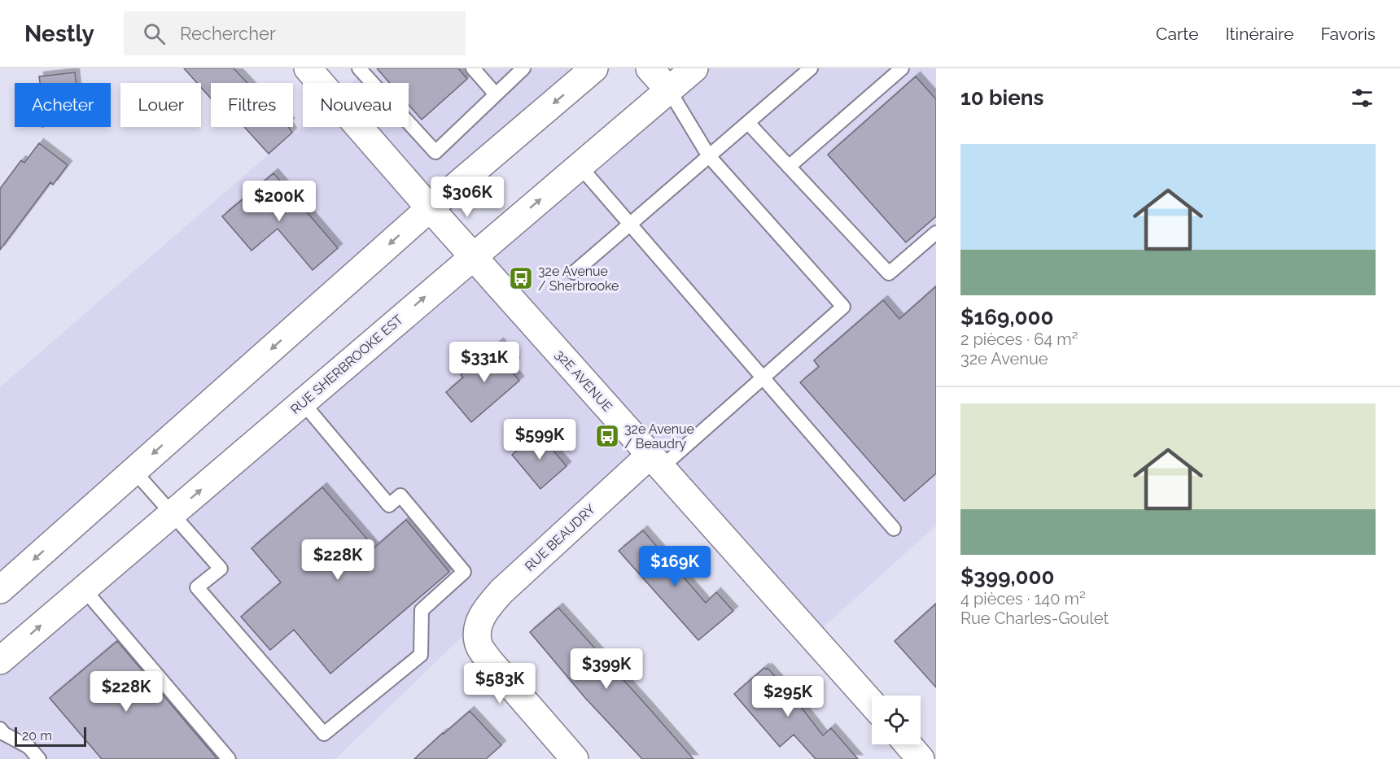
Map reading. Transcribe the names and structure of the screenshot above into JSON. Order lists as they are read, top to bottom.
{
  "streets": {
    "main road": ["RUE SHERBROOKE EST", "32E AVENUE", "RUE BEAUDRY"]
  },
  "crossings": [
    ["RUE SHERBROOKE EST", "32E AVENUE"],
    ["32E AVENUE", "RUE BEAUDRY"]
  ],
  "places": {
    "bus stop": ["32e Avenue / Sherbrooke", "32e Avenue / Beaudry"]
  },
  "scale_bar": "20 m",
  "page": {
    "header": "Nestly",
    "search": "Rechercher",
    "nav": ["Carte", "Itinéraire", "Favoris"],
    "heading": "10 biens",
    "chip": [
      "Acheter",
      "Louer",
      "Filtres",
      "Nouveau"
    ],
    "list": [
      {
        "name": "$169,000",
        "note": "2 pièces · 64 m² · 32e Avenue"
      },
      {
        "name": "$399,000",
        "note": "4 pièces · 140 m² · Rue Charles-Goulet"
      }
    ],
    "price": [
      "$306K",
      "$200K",
      "$331K",
      "$599K",
      "$228K",
      "$169K",
      "$399K",
      "$583K",
      "$228K",
      "$295K"
    ],
    "scale": "20 m"
  }
}
